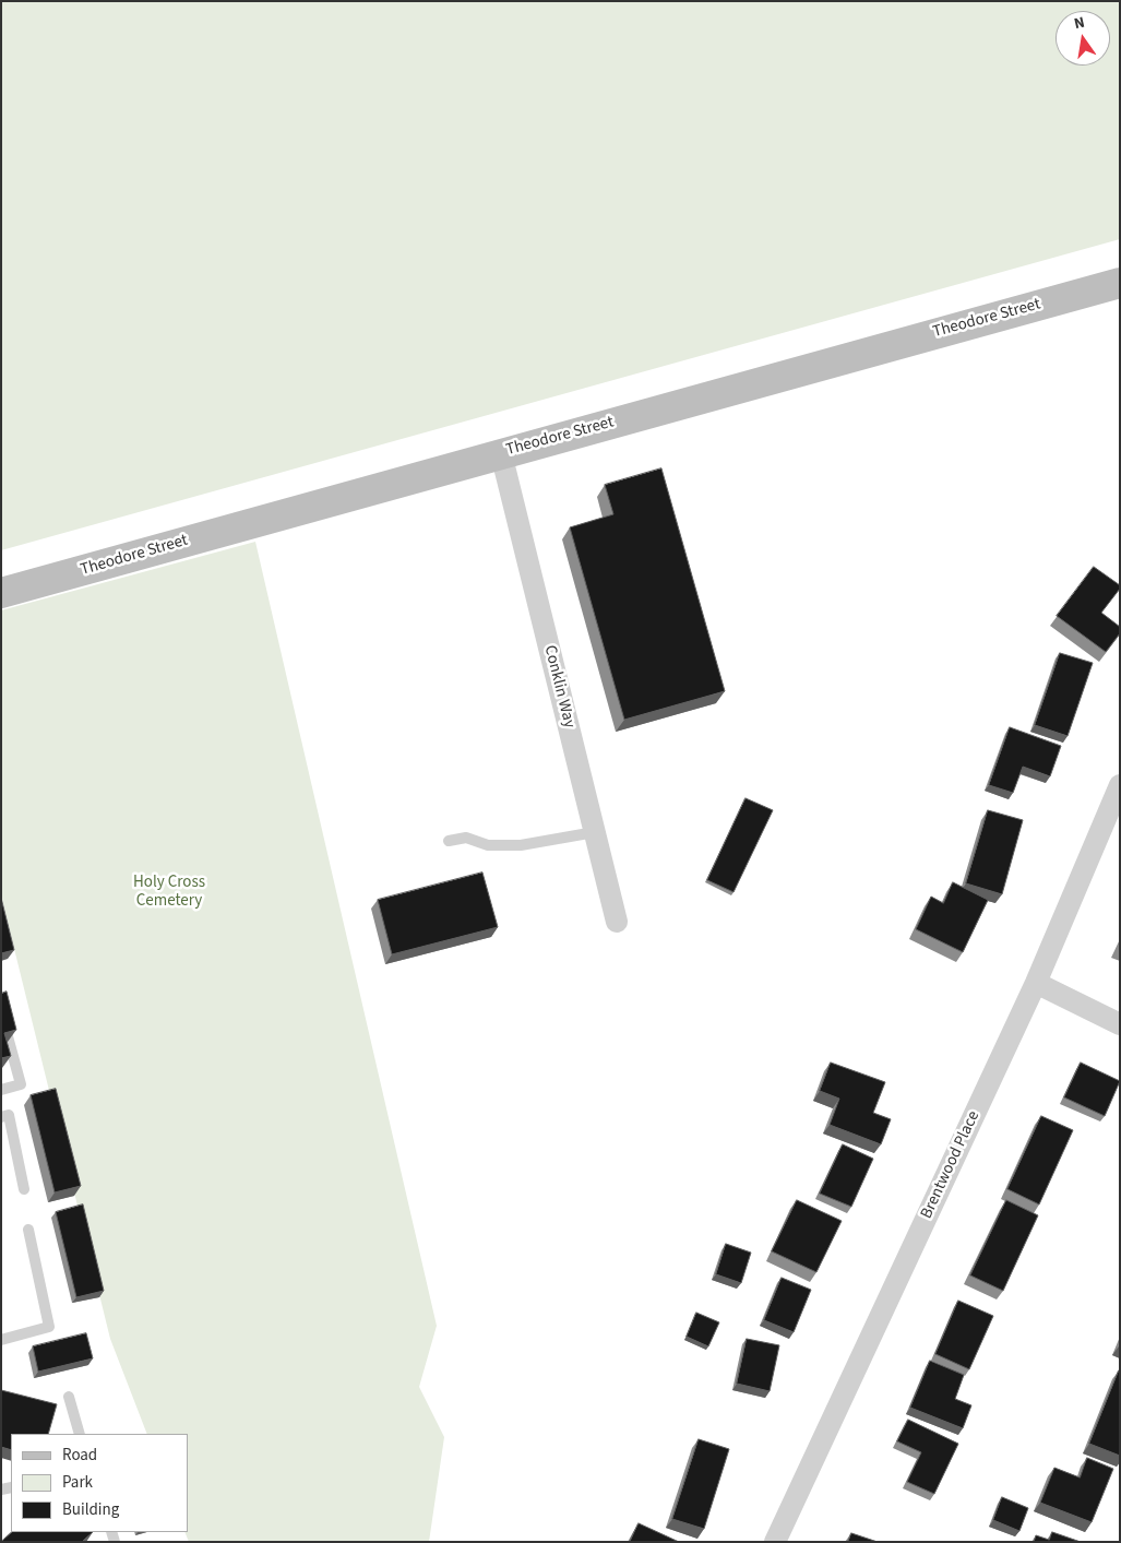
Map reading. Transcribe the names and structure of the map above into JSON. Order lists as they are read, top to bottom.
{
  "streets": {
    "street": ["Theodore Street", "Conklin Way", "Brentwood Place"]
  },
  "crossings": [
    ["Theodore Street", "Conklin Way"]
  ],
  "parks": ["Holy Cross Cemetery"],
  "legend": ["Road", "Park", "Building"],
  "north": "top"
}
